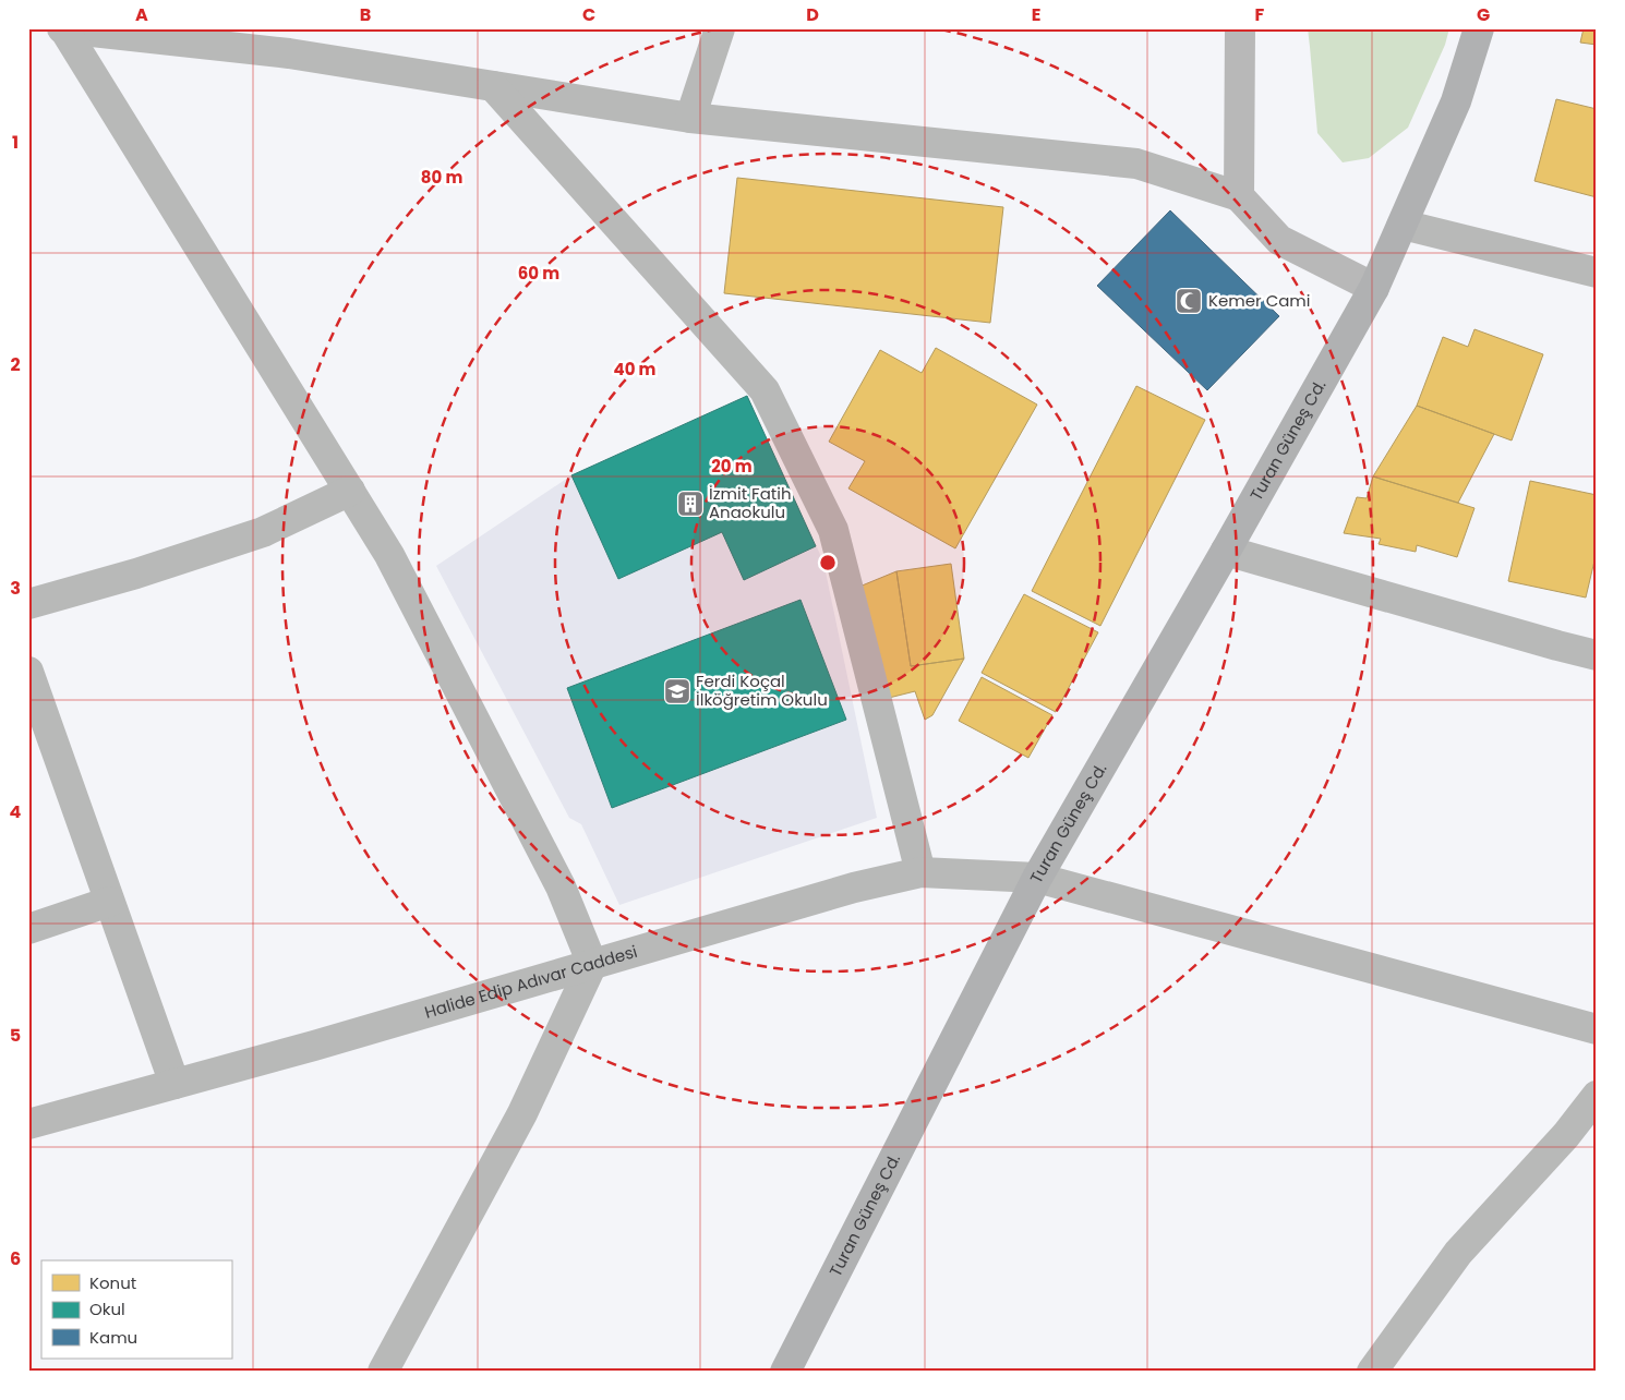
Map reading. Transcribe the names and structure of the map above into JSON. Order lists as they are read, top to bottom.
{
  "streets": {
    "main road": ["Turan Güneş Cd."],
    "street": ["Halide Edip Adıvar Caddesi"]
  },
  "crossings": [
    ["Turan Güneş Cd.", "Halide Edip Adıvar Caddesi"]
  ],
  "places": {
    "mosque": ["Kemer Cami"],
    "building": ["İzmit Fatih Anaokulu"],
    "school or university": ["Ferdi Koçal İlköğretim Okulu"]
  },
  "legend": ["Konut", "Okul", "Kamu"],
  "grid": {
    "columns": [
      "A",
      "B",
      "C",
      "D",
      "E",
      "F",
      "G"
    ],
    "rows": [
      "1",
      "2",
      "3",
      "4",
      "5",
      "6"
    ]
  },
  "rings": [
    "80 m",
    "60 m",
    "40 m",
    "20 m"
  ]
}
